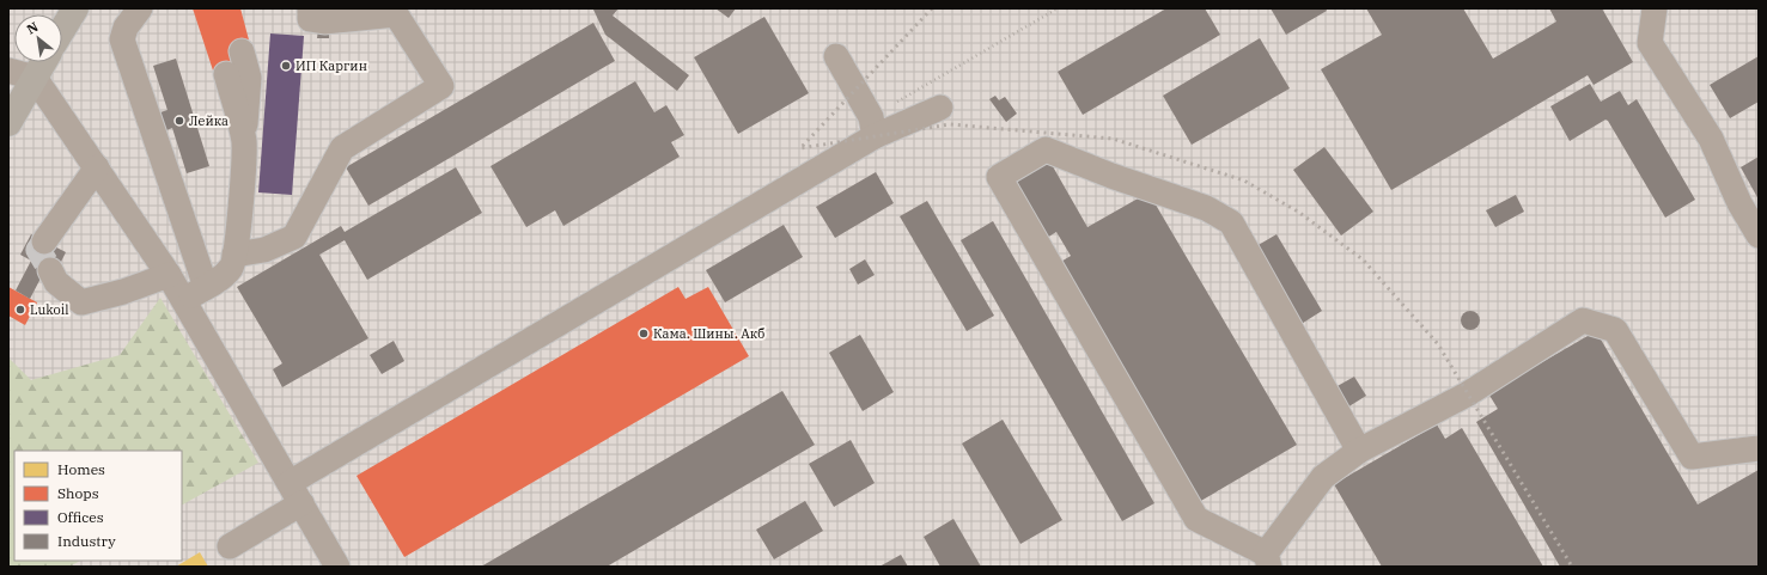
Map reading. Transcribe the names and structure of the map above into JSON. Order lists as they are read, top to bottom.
{
  "places": [
    "ИП Каргин",
    "Лейка",
    "Lukoil",
    "Кама. Шины. Акб"
  ],
  "legend": [
    "Homes",
    "Shops",
    "Offices",
    "Industry"
  ],
  "north": "top left"
}
